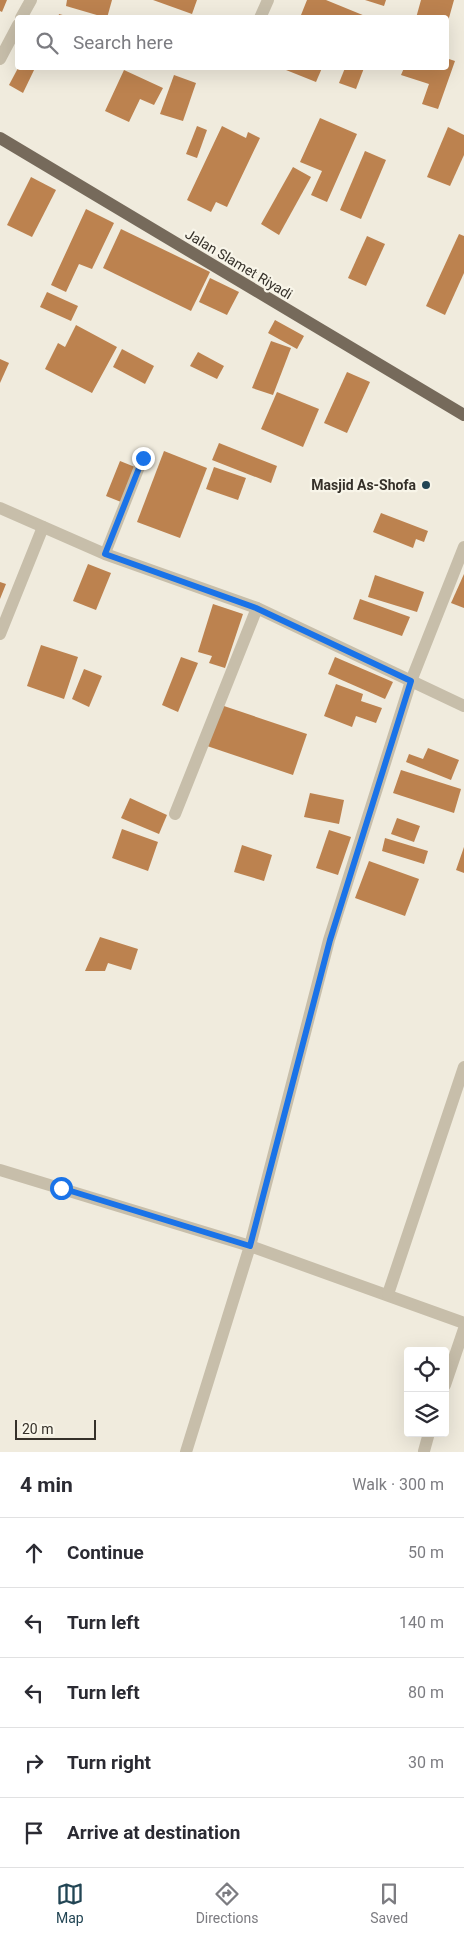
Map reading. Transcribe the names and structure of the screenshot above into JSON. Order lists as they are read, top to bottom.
{
  "streets": {
    "main road": ["Jalan Slamet Riyadi"]
  },
  "places": ["Masjid As-Shofa"],
  "scale_bar": "20 m",
  "page": {
    "search": "Search here",
    "scale": "20 m",
    "heading": ["4 min", "Walk · 300 m"],
    "list": [
      ["Continue", "50 m"],
      ["Turn left", "140 m"],
      ["Turn left", "80 m"],
      ["Turn right", "30 m"],
      "Arrive at destination"
    ],
    "nav": ["Map", "Directions", "Saved"]
  }
}
